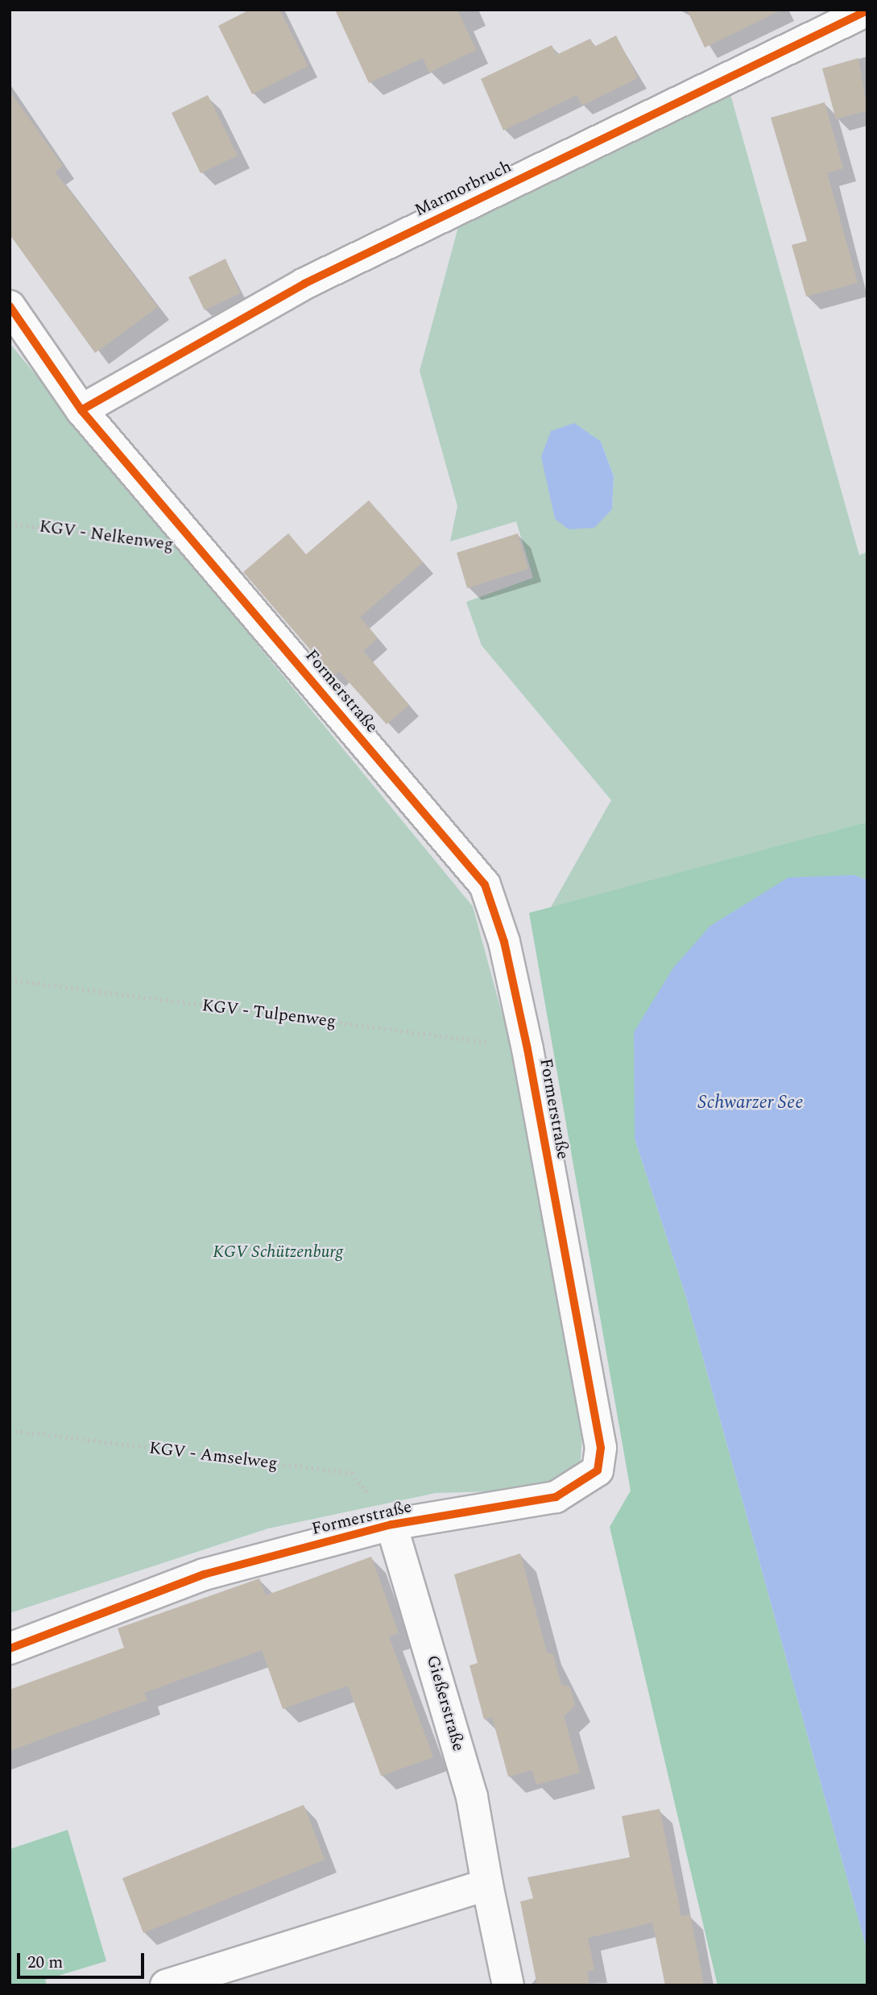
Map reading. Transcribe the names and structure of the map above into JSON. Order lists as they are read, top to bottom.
{
  "streets": {
    "street": ["Marmorbruch", "Formerstraße", "Gießerstraße"],
    "path": ["KGV - Tulpenweg", "KGV - Amselweg"],
    "cycle path": ["KGV - Nelkenweg"]
  },
  "crossings": [
    ["Marmorbruch", "Formerstraße"],
    ["KGV - Nelkenweg", "Formerstraße"],
    ["Formerstraße", "KGV - Tulpenweg"],
    ["Formerstraße", "KGV - Amselweg"],
    ["Formerstraße", "Gießerstraße"],
    ["KGV - Amselweg", "Gießerstraße"]
  ],
  "water": ["Schwarzer See"],
  "parks": ["KGV Schützenburg"],
  "scale_bar": "20 m"
}
